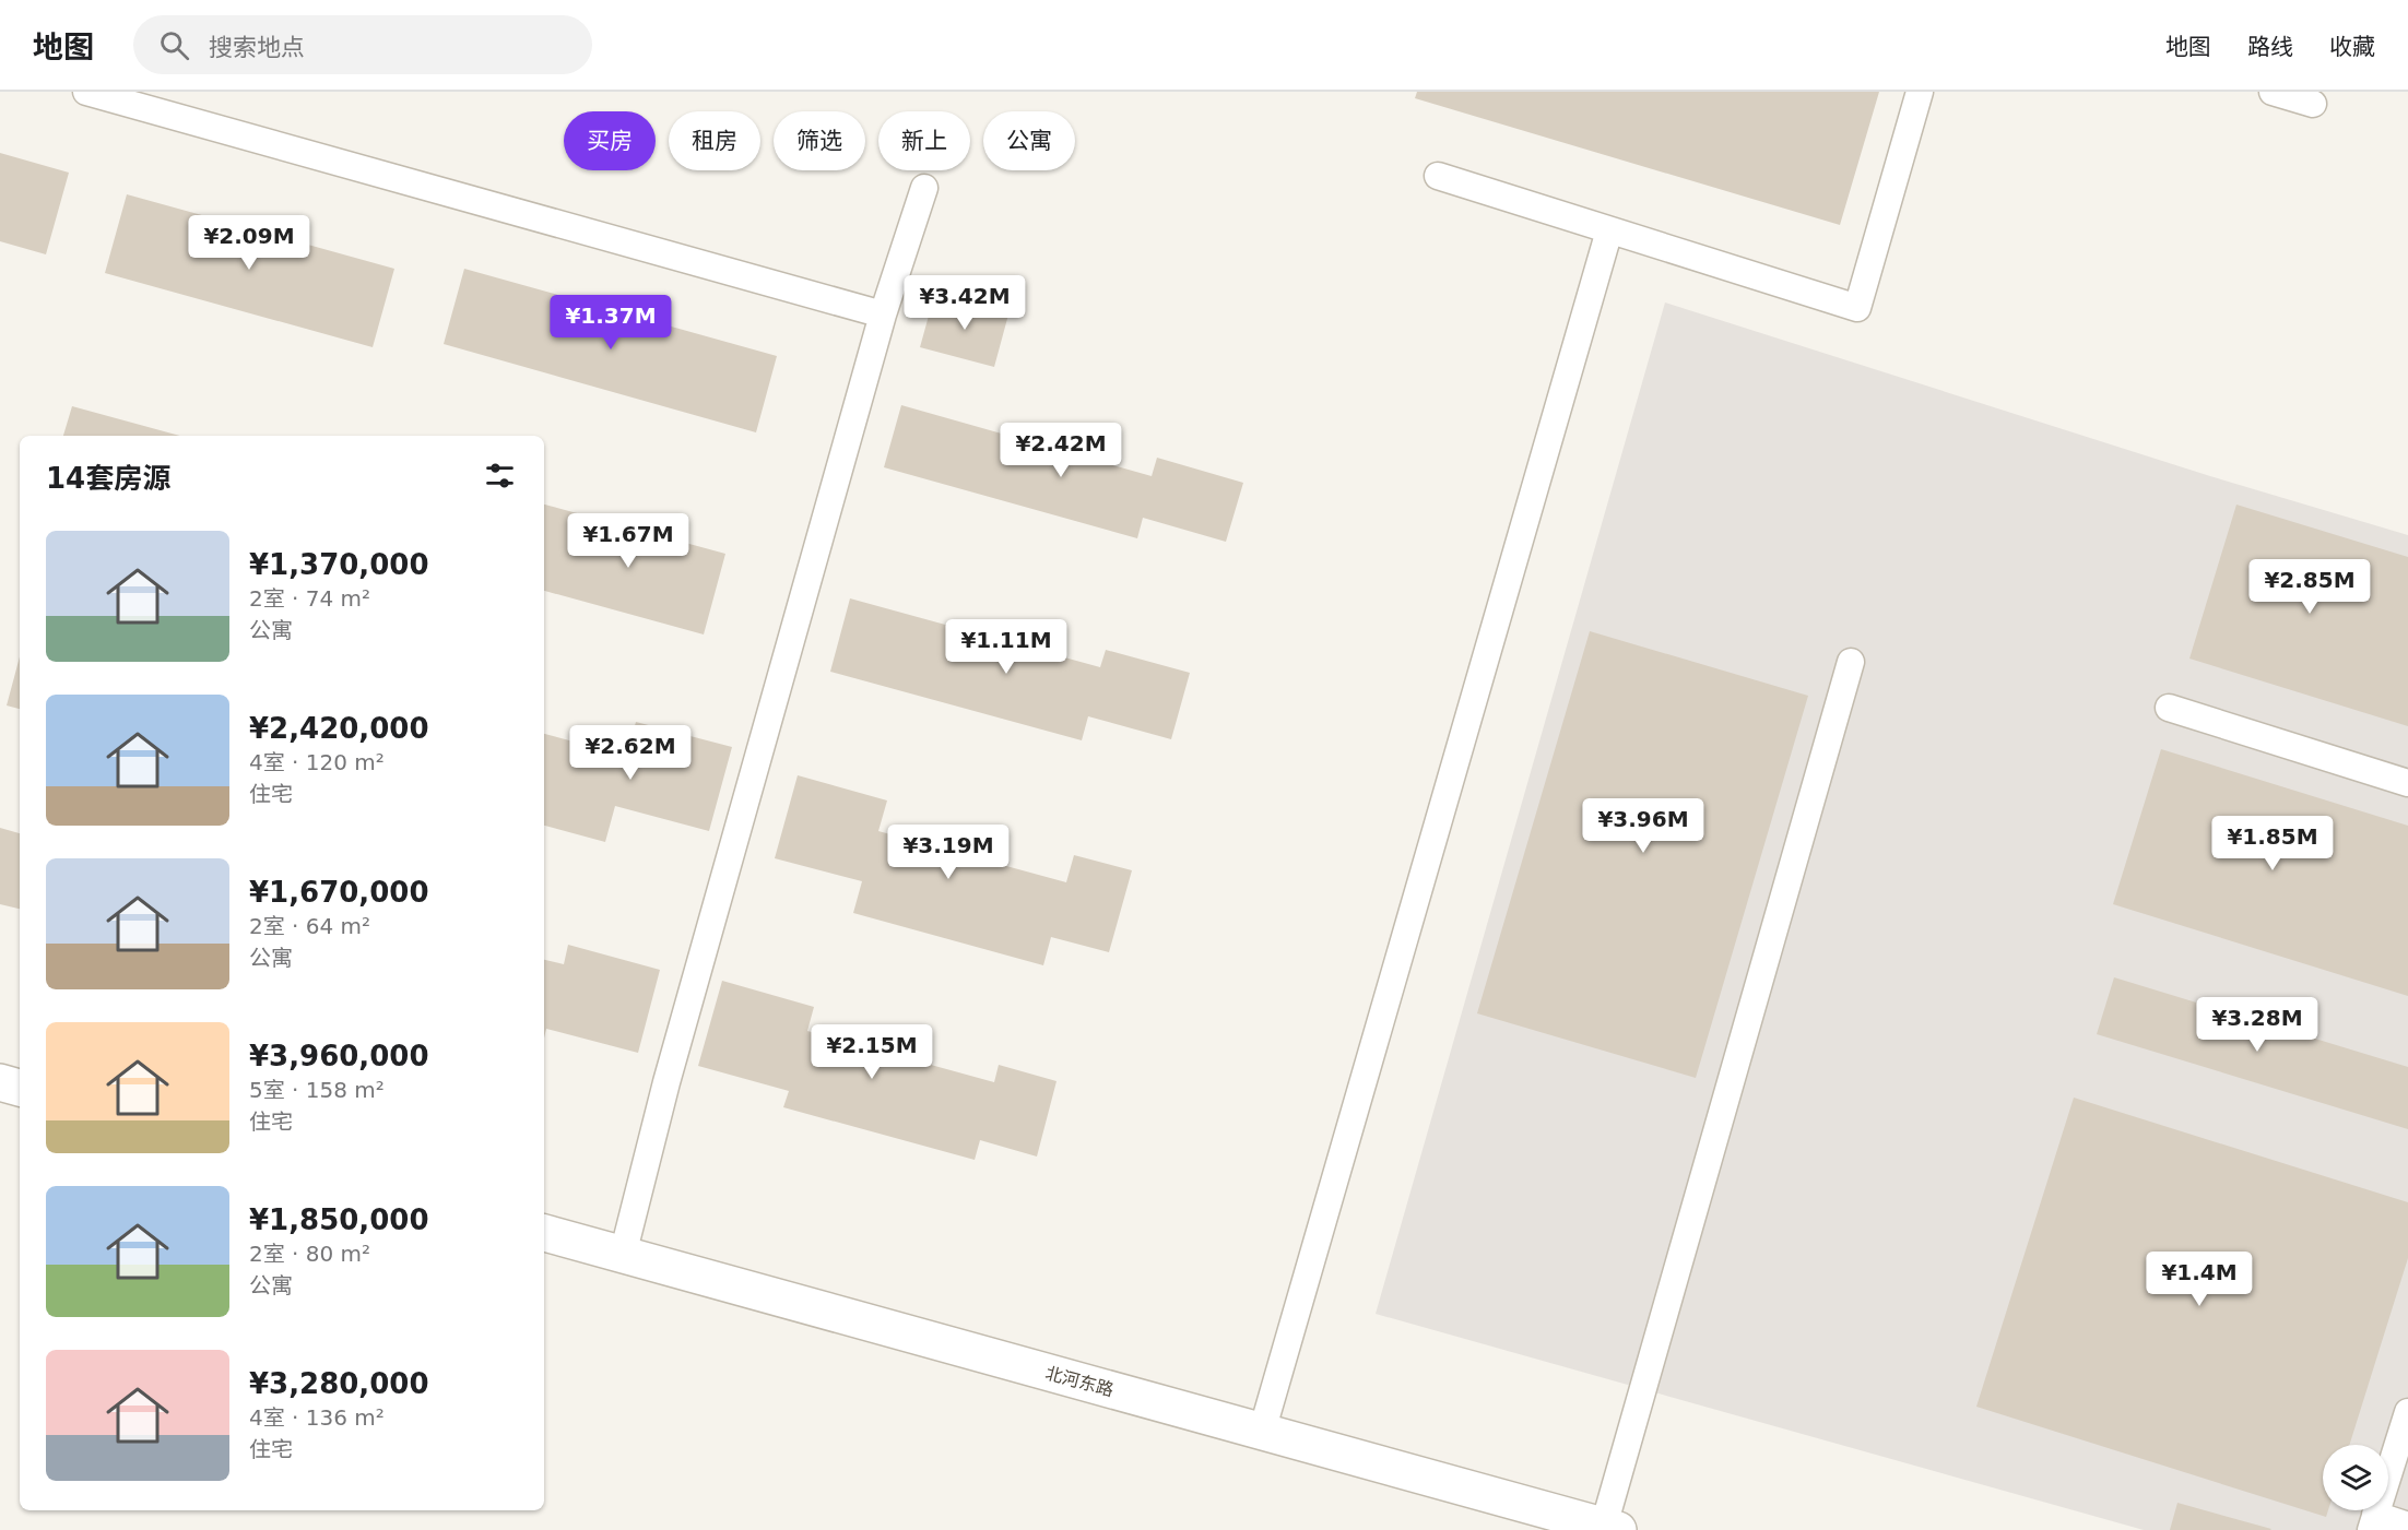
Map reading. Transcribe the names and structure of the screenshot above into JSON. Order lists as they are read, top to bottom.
{
  "streets": {
    "street": ["北河东路"]
  },
  "page": {
    "header": "地图",
    "search": "搜索地点",
    "nav": ["地图", "路线", "收藏"],
    "chip": [
      "买房",
      "租房",
      "筛选",
      "新上",
      "公寓"
    ],
    "price": [
      "¥2.09M",
      "¥3.42M",
      "¥1.37M",
      "¥2.42M",
      "¥1.67M",
      "¥2.85M",
      "¥1.11M",
      "¥2.62M",
      "¥3.96M",
      "¥1.85M",
      "¥3.19M",
      "¥3.28M",
      "¥2.15M",
      "¥1.4M"
    ],
    "heading": "14套房源",
    "list": [
      {
        "name": "¥1,370,000",
        "note": "2室 · 74 m² · 公寓"
      },
      {
        "name": "¥2,420,000",
        "note": "4室 · 120 m² · 住宅"
      },
      {
        "name": "¥1,670,000",
        "note": "2室 · 64 m² · 公寓"
      },
      {
        "name": "¥3,960,000",
        "note": "5室 · 158 m² · 住宅"
      },
      {
        "name": "¥1,850,000",
        "note": "2室 · 80 m² · 公寓"
      },
      {
        "name": "¥3,280,000",
        "note": "4室 · 136 m² · 住宅"
      }
    ]
  }
}
